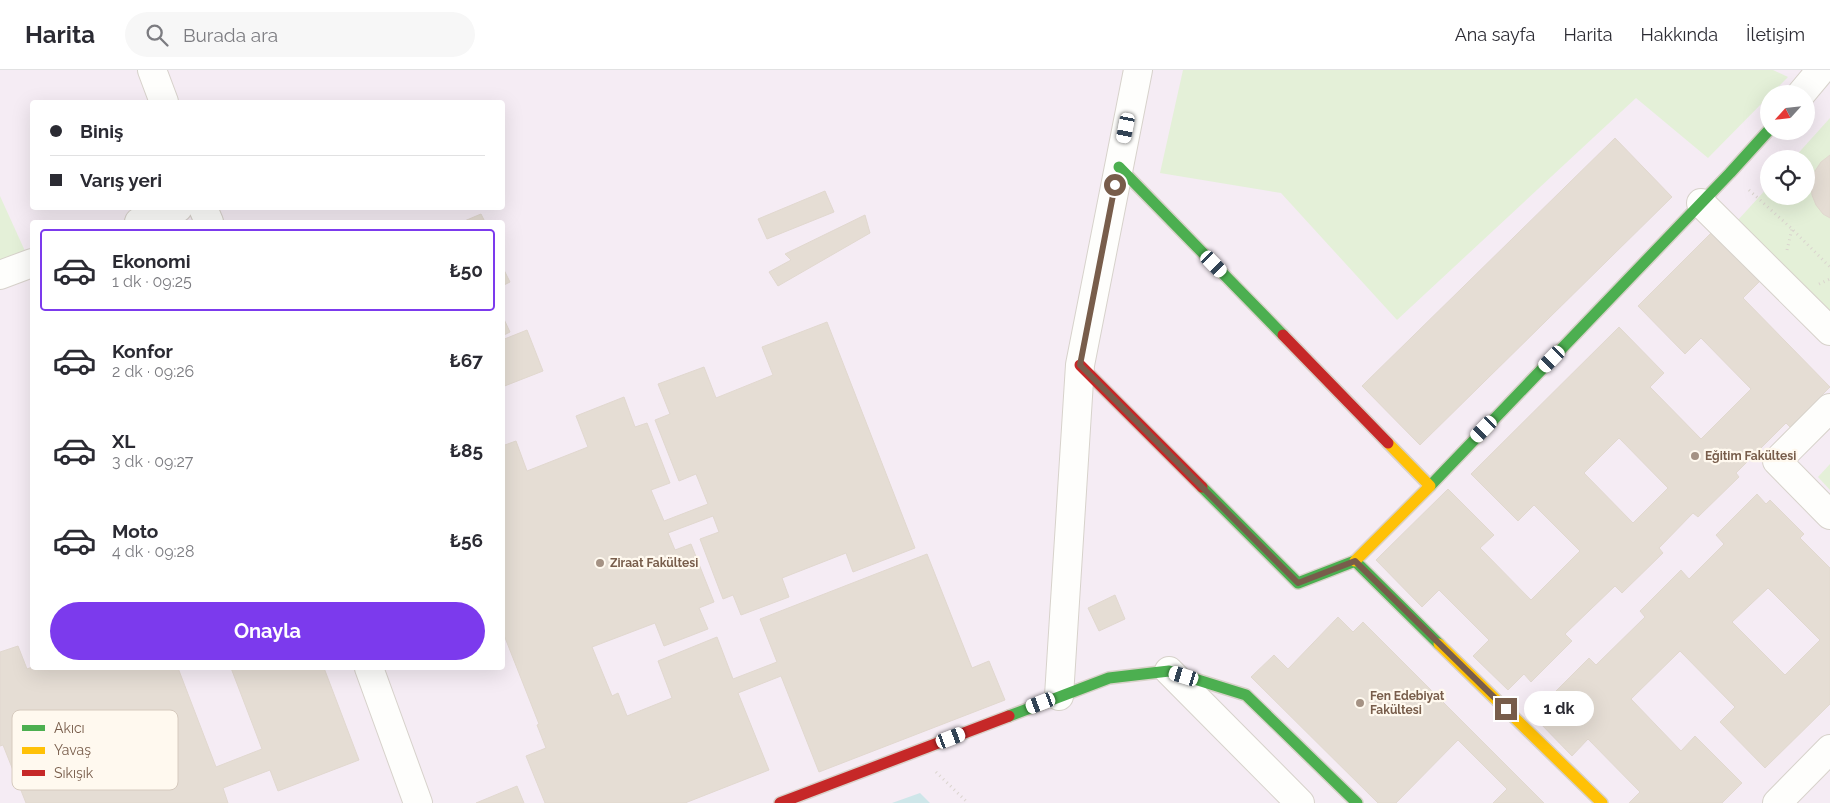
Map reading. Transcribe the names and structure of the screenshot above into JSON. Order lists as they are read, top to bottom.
{
  "places": ["Eğitim Fakültesi", "Ziraat Fakültesi", "Fen Edebiyat Fakültesi"],
  "legend": ["Akıcı", "Yavaş", "Sıkışık"],
  "north": "bottom left",
  "page": {
    "header": "Harita",
    "search": "Burada ara",
    "nav": [
      "Ana sayfa",
      "Harita",
      "Hakkında",
      "İletişim"
    ],
    "banner": ["Biniş", "Varış yeri"],
    "list": [
      {
        "name": "Ekonomi",
        "note": "1 dk · 09:25",
        "value": "₺50"
      },
      {
        "name": "Konfor",
        "note": "2 dk · 09:26",
        "value": "₺67"
      },
      {
        "name": "XL",
        "note": "3 dk · 09:27",
        "value": "₺85"
      },
      {
        "name": "Moto",
        "note": "4 dk · 09:28",
        "value": "₺56"
      }
    ],
    "buttons": "Onayla",
    "bubble": "1 dk"
  }
}
